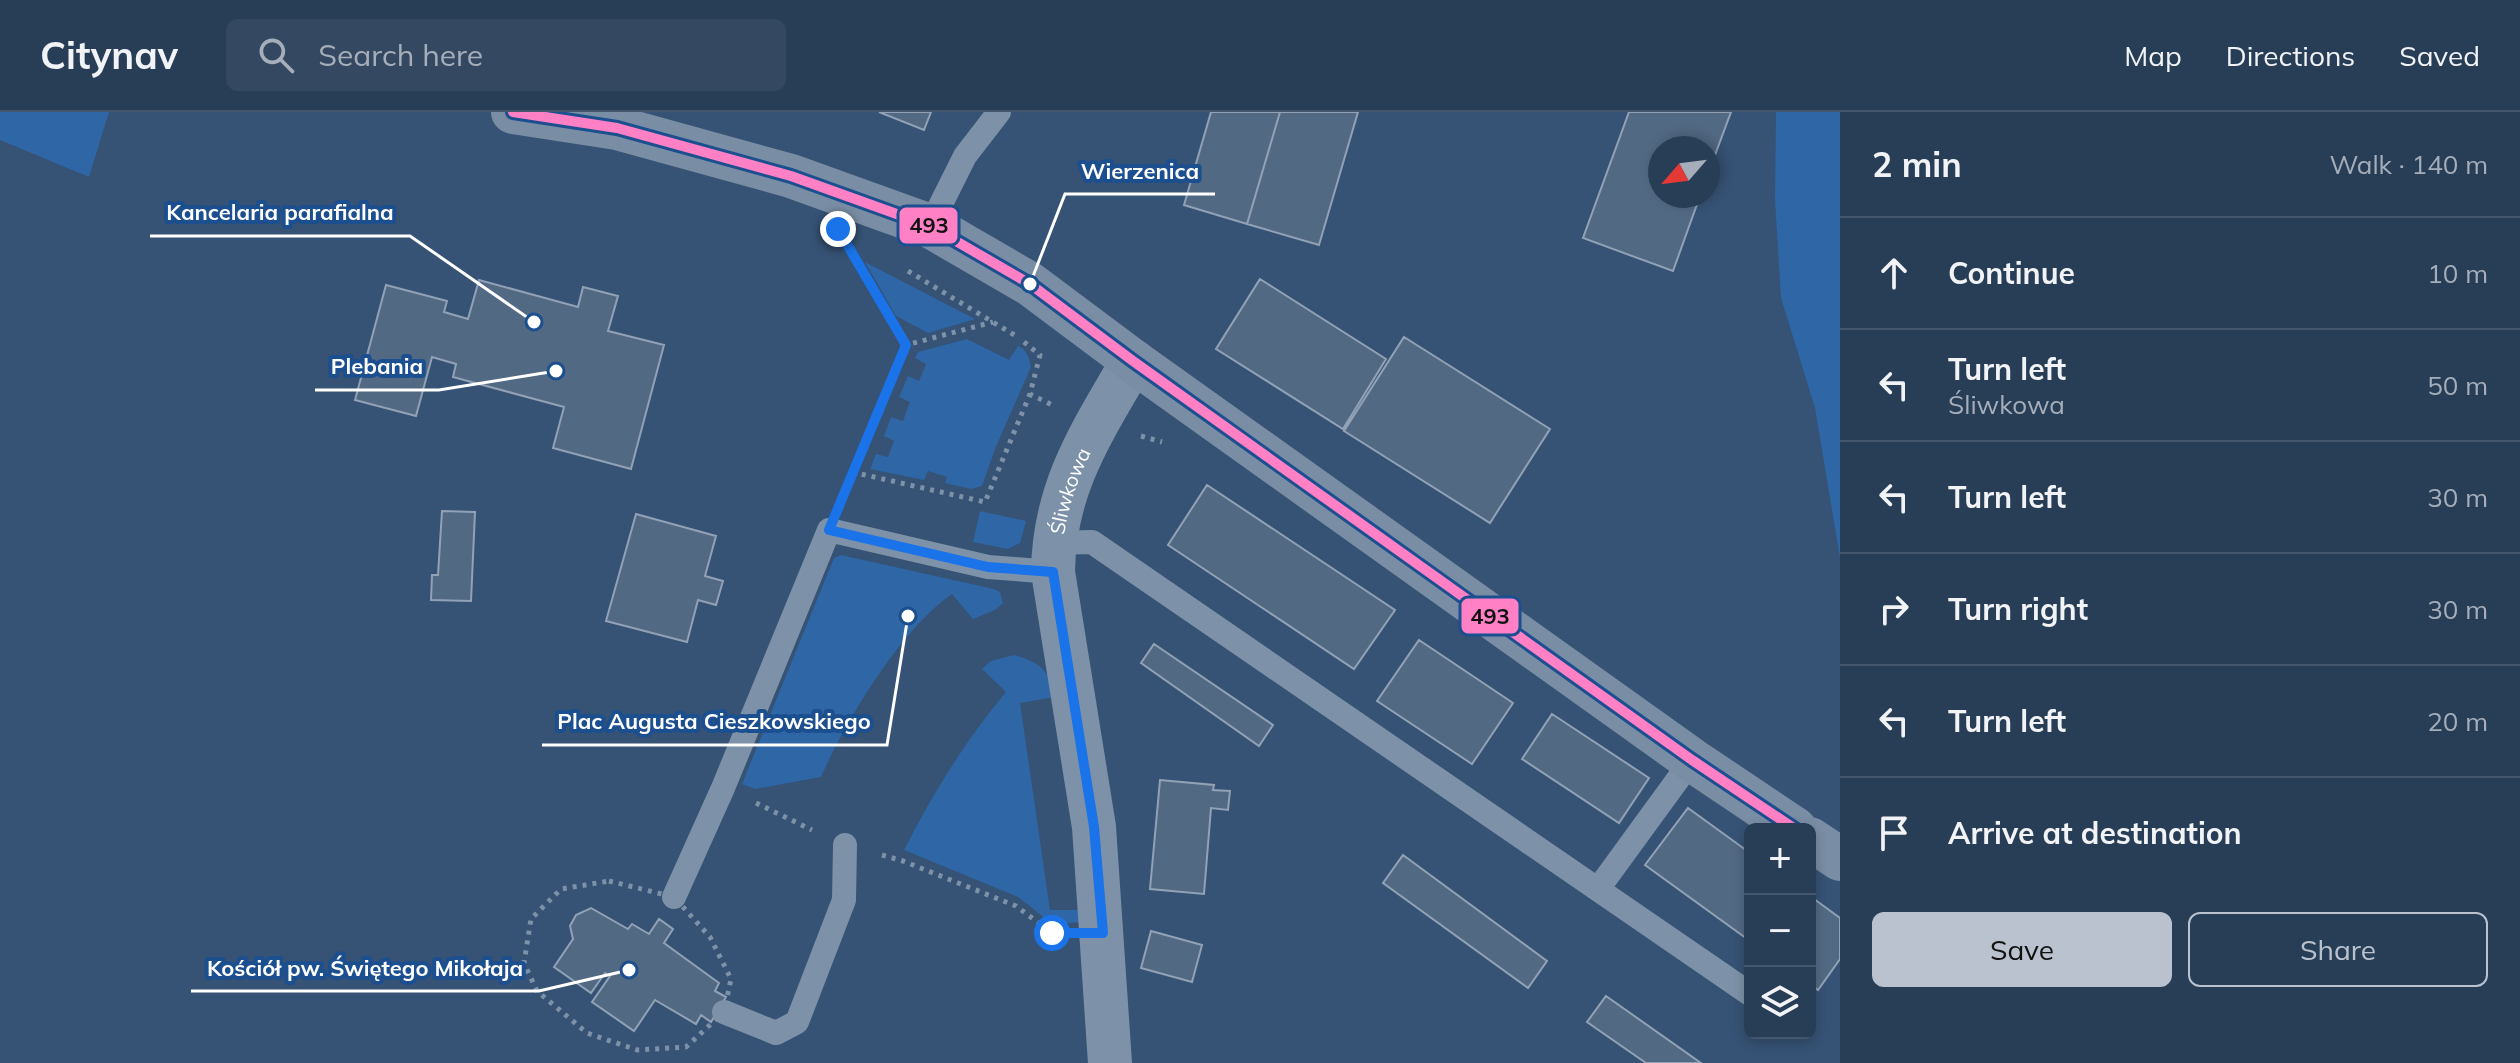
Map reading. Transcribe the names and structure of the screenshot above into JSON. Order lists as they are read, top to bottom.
{
  "streets": {
    "street": ["Śliwkowa"]
  },
  "places": [
    "Wierzenica",
    "Kancelaria parafialna",
    "Plebania",
    "Plac Augusta Cieszkowskiego",
    "Kościół pw. Świętego Mikołaja"
  ],
  "lines": ["transit line 493"],
  "north": "bottom left",
  "page": {
    "header": "Citynav",
    "search": "Search here",
    "nav": ["Map", "Directions", "Saved"],
    "heading": ["2 min", "Walk · 140 m"],
    "list": [
      ["Continue", "10 m"],
      ["Turn left", "Śliwkowa", "50 m"],
      ["Turn left", "30 m"],
      ["Turn right", "30 m"],
      ["Turn left", "20 m"],
      "Arrive at destination"
    ],
    "map_buttons": ["+", "−"],
    "buttons": ["Save", "Share"]
  }
}
